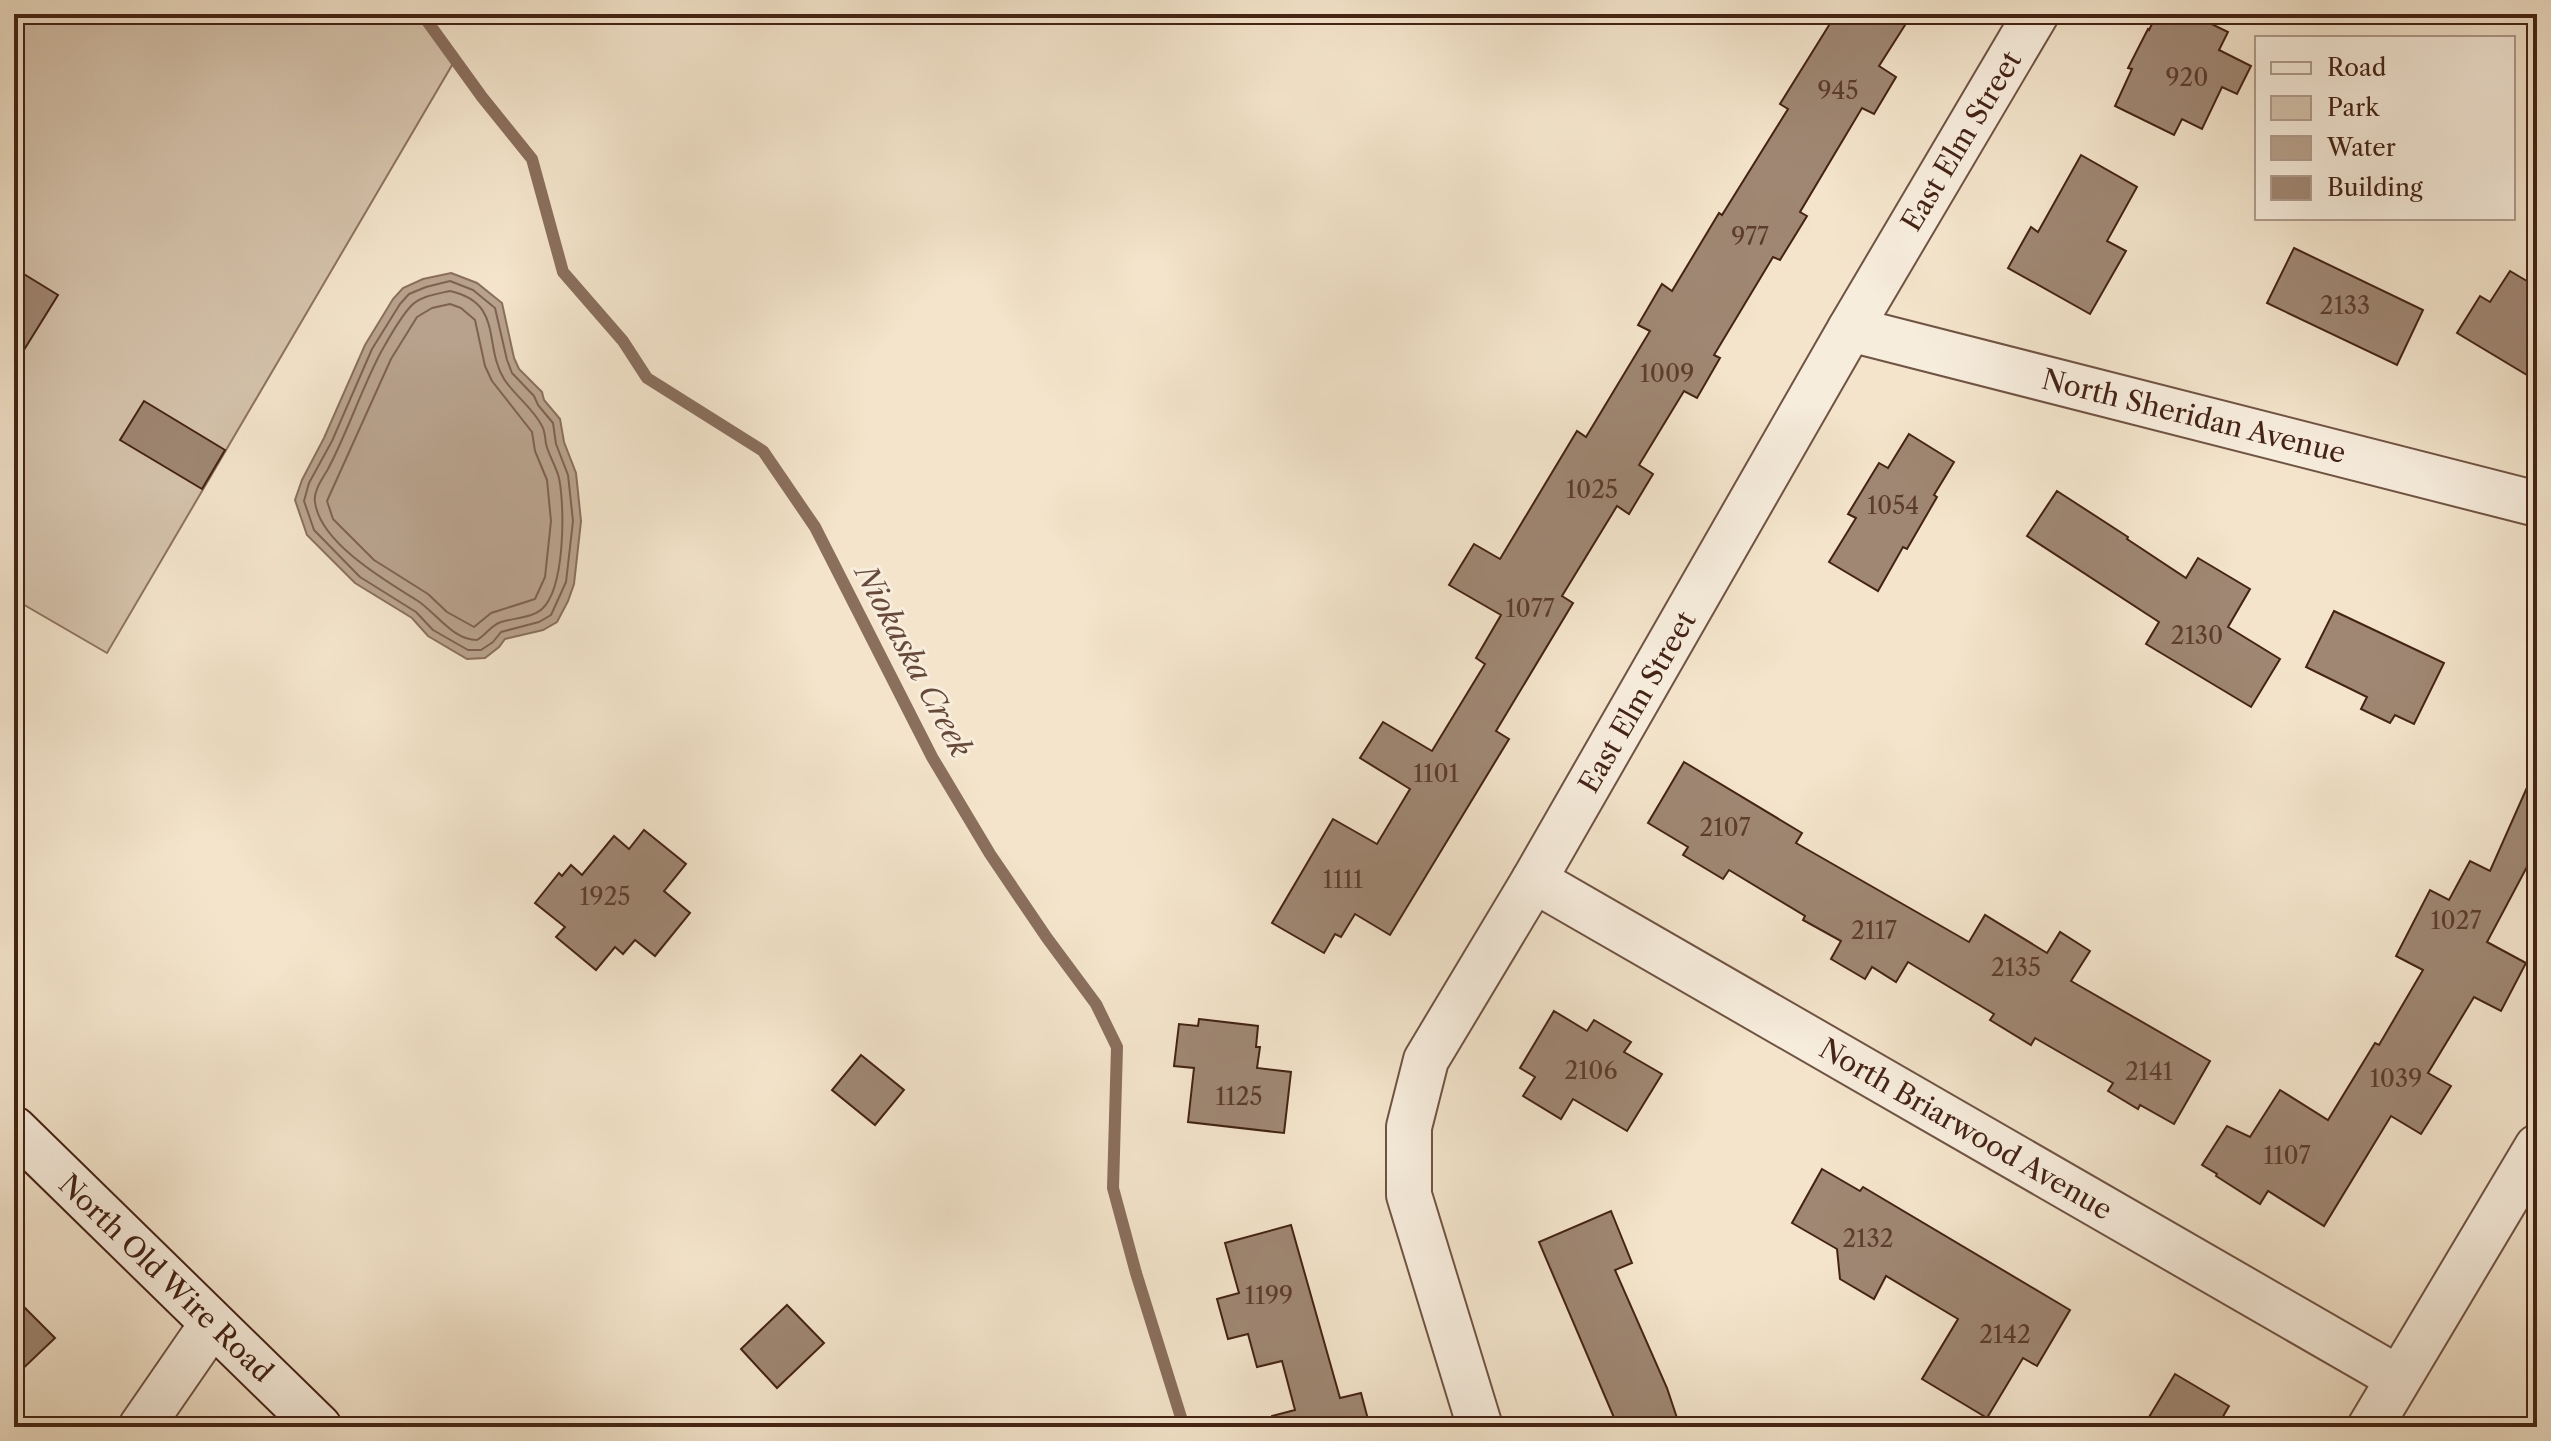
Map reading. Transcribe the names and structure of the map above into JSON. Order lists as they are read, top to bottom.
{
  "streets": {
    "street": [
      "East Elm Street",
      "North Sheridan Avenue",
      "North Briarwood Avenue",
      "North Old Wire Road"
    ]
  },
  "crossings": [
    ["East Elm Street", "North Sheridan Avenue"],
    ["East Elm Street", "North Briarwood Avenue"]
  ],
  "water": ["Niokaska Creek"],
  "house_numbers": [
    "920",
    "945",
    "977",
    "2133",
    "1009",
    "1025",
    "1054",
    "1077",
    "2130",
    "1101",
    "2107",
    "1111",
    "1925",
    "1027",
    "2117",
    "2135",
    "2106",
    "2141",
    "1039",
    "1125",
    "1107",
    "2132",
    "1199",
    "2142"
  ],
  "legend": [
    "Road",
    "Park",
    "Water",
    "Building"
  ]
}
